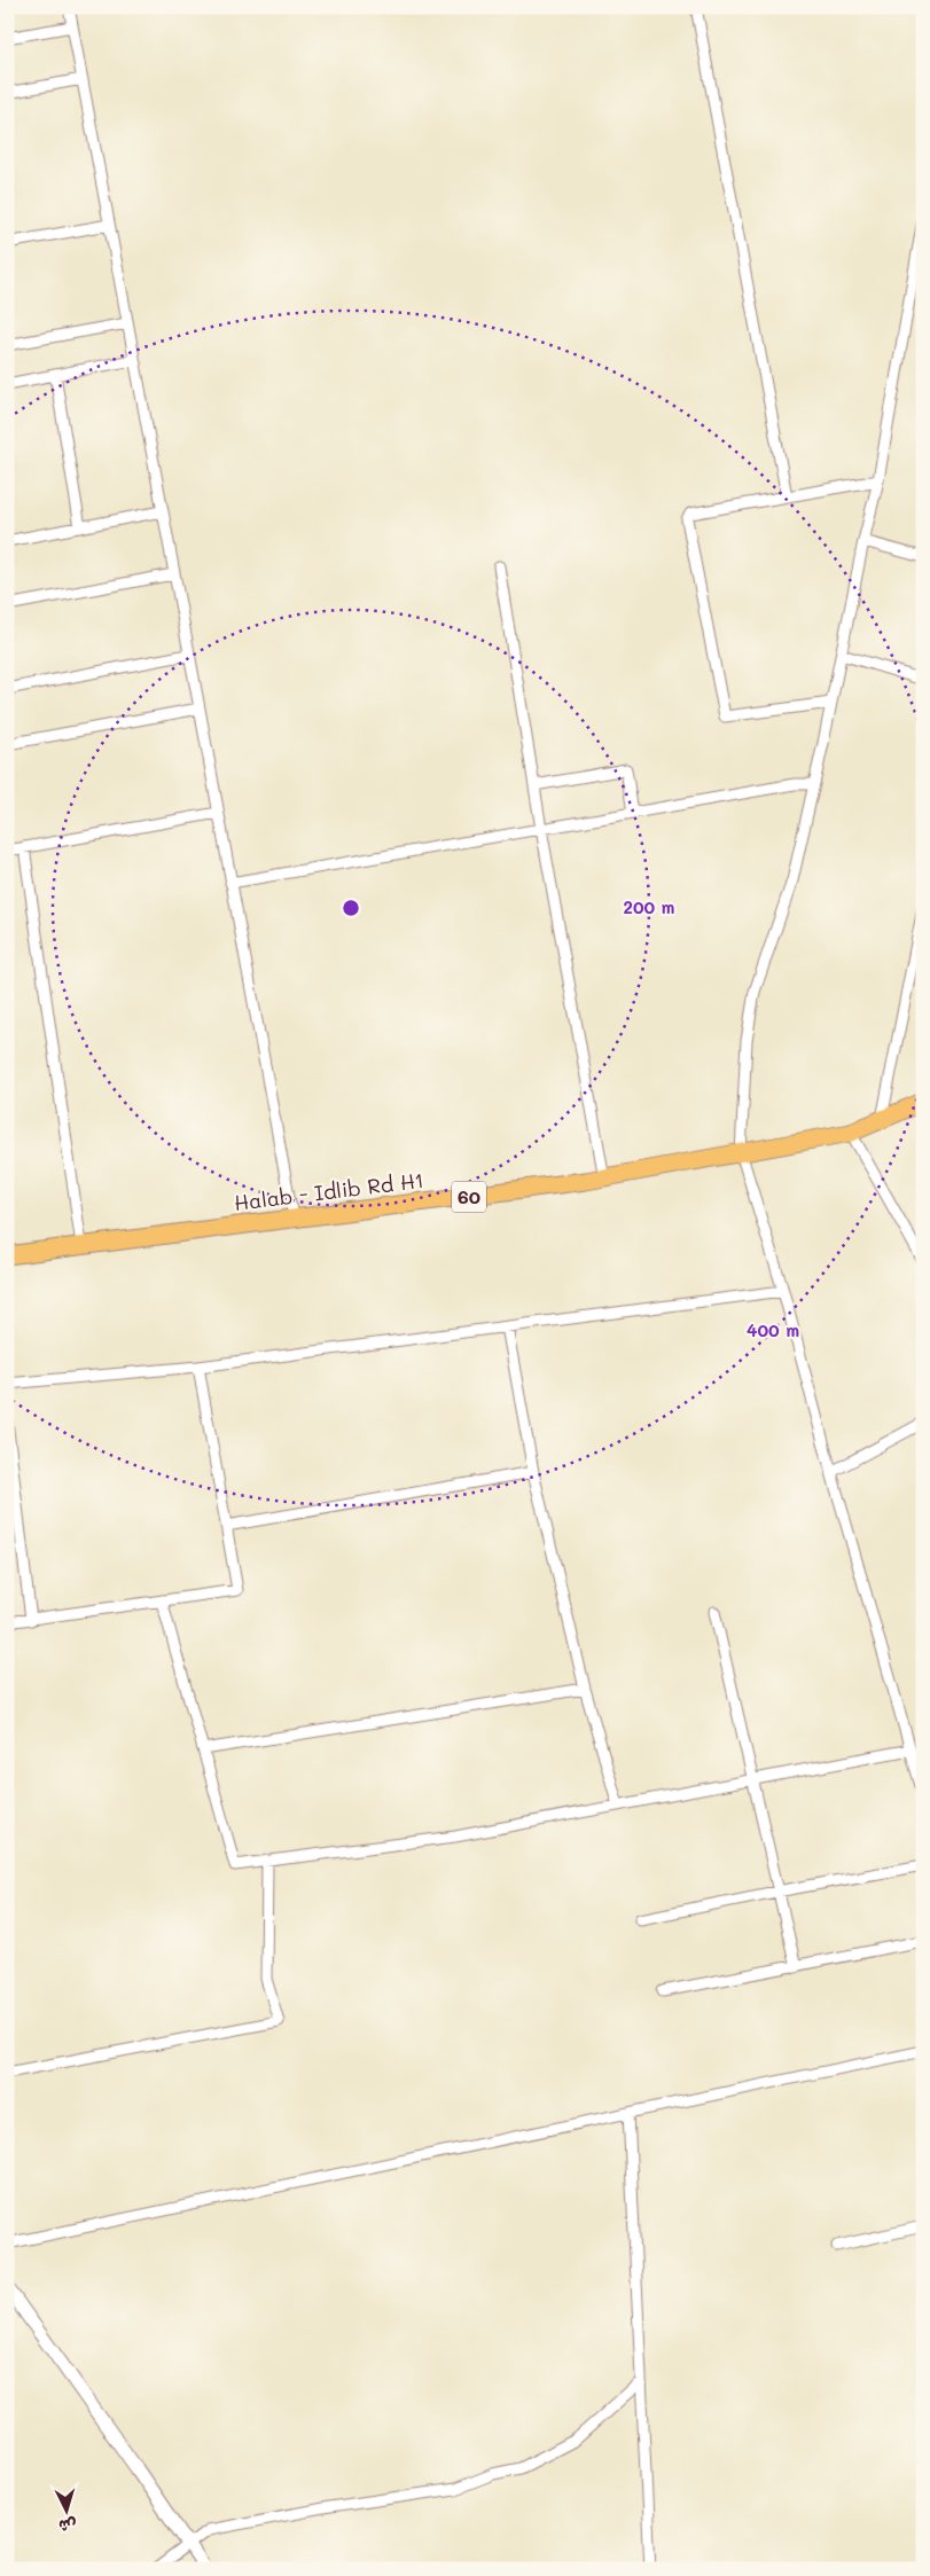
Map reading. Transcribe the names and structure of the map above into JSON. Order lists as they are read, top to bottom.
{
  "streets": {
    "highway": ["Halab - Idlib Rd H1", "60"]
  },
  "north": "bottom",
  "rings": ["200 m", "400 m"]
}
